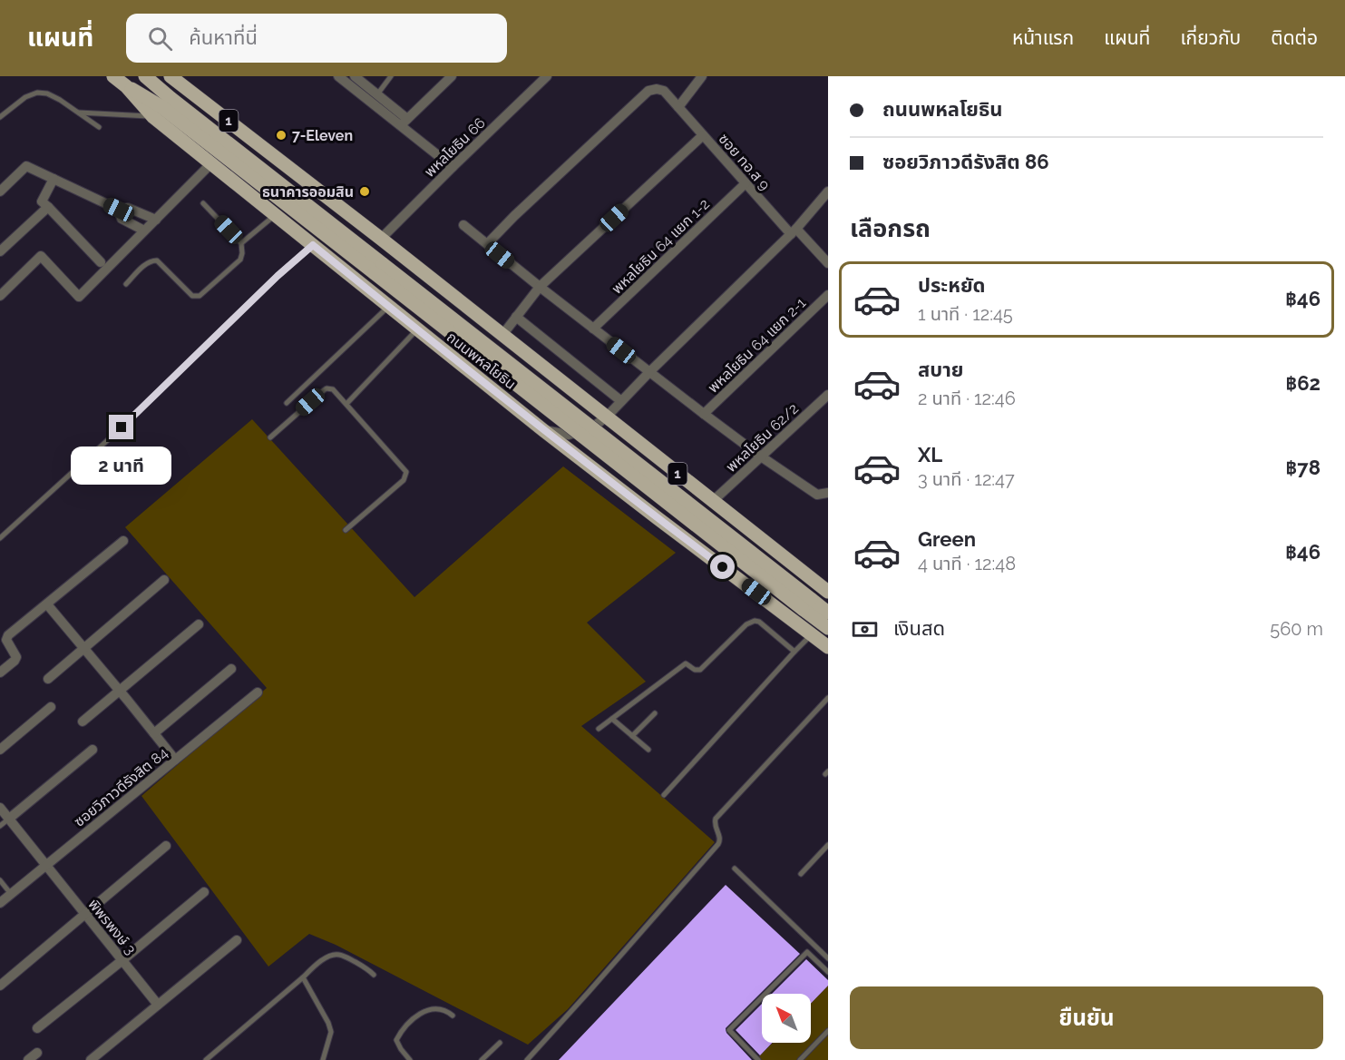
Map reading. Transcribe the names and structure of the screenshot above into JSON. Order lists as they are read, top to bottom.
{
  "streets": {
    "main road": ["1", "ถนนพหลโยธิน"],
    "street": [
      "พหลโยธิน 66",
      "ซอย ทอ.ส 9",
      "พหลโยธิน 64 แยก 1-2",
      "พหลโยธิน 64 แยก 2-1",
      "พหลโยธิน 62/2",
      "ซอยวิภาวดีรังสิต 84",
      "พิพรพงษ์ 3"
    ]
  },
  "crossings": [
    ["1", "พหลโยธิน 66"],
    ["1", "พหลโยธิน 62/2"],
    ["ซอย ทอ.ส 9", "พหลโยธิน 64 แยก 1-2"],
    ["ซอยวิภาวดีรังสิต 84", "พิพรพงษ์ 3"]
  ],
  "places": ["7-Eleven", "ธนาคารออมสิน"],
  "north": "top left",
  "page": {
    "header": "แผนที่",
    "search": "ค้นหาที่นี่",
    "nav": [
      "หน้าแรก",
      "แผนที่",
      "เกี่ยวกับ",
      "ติดต่อ"
    ],
    "banner": ["ถนนพหลโยธิน", "ซอยวิภาวดีรังสิต 86"],
    "heading": "เลือกรถ",
    "list": [
      {
        "name": "ประหยัด",
        "note": "1 นาที · 12:45",
        "value": "฿46"
      },
      {
        "name": "สบาย",
        "note": "2 นาที · 12:46",
        "value": "฿62"
      },
      {
        "name": "XL",
        "note": "3 นาที · 12:47",
        "value": "฿78"
      },
      {
        "name": "Green",
        "note": "4 นาที · 12:48",
        "value": "฿46"
      }
    ],
    "bubble": "2 นาที",
    "pay": ["เงินสด", "560 m"],
    "buttons": "ยืนยัน"
  }
}
